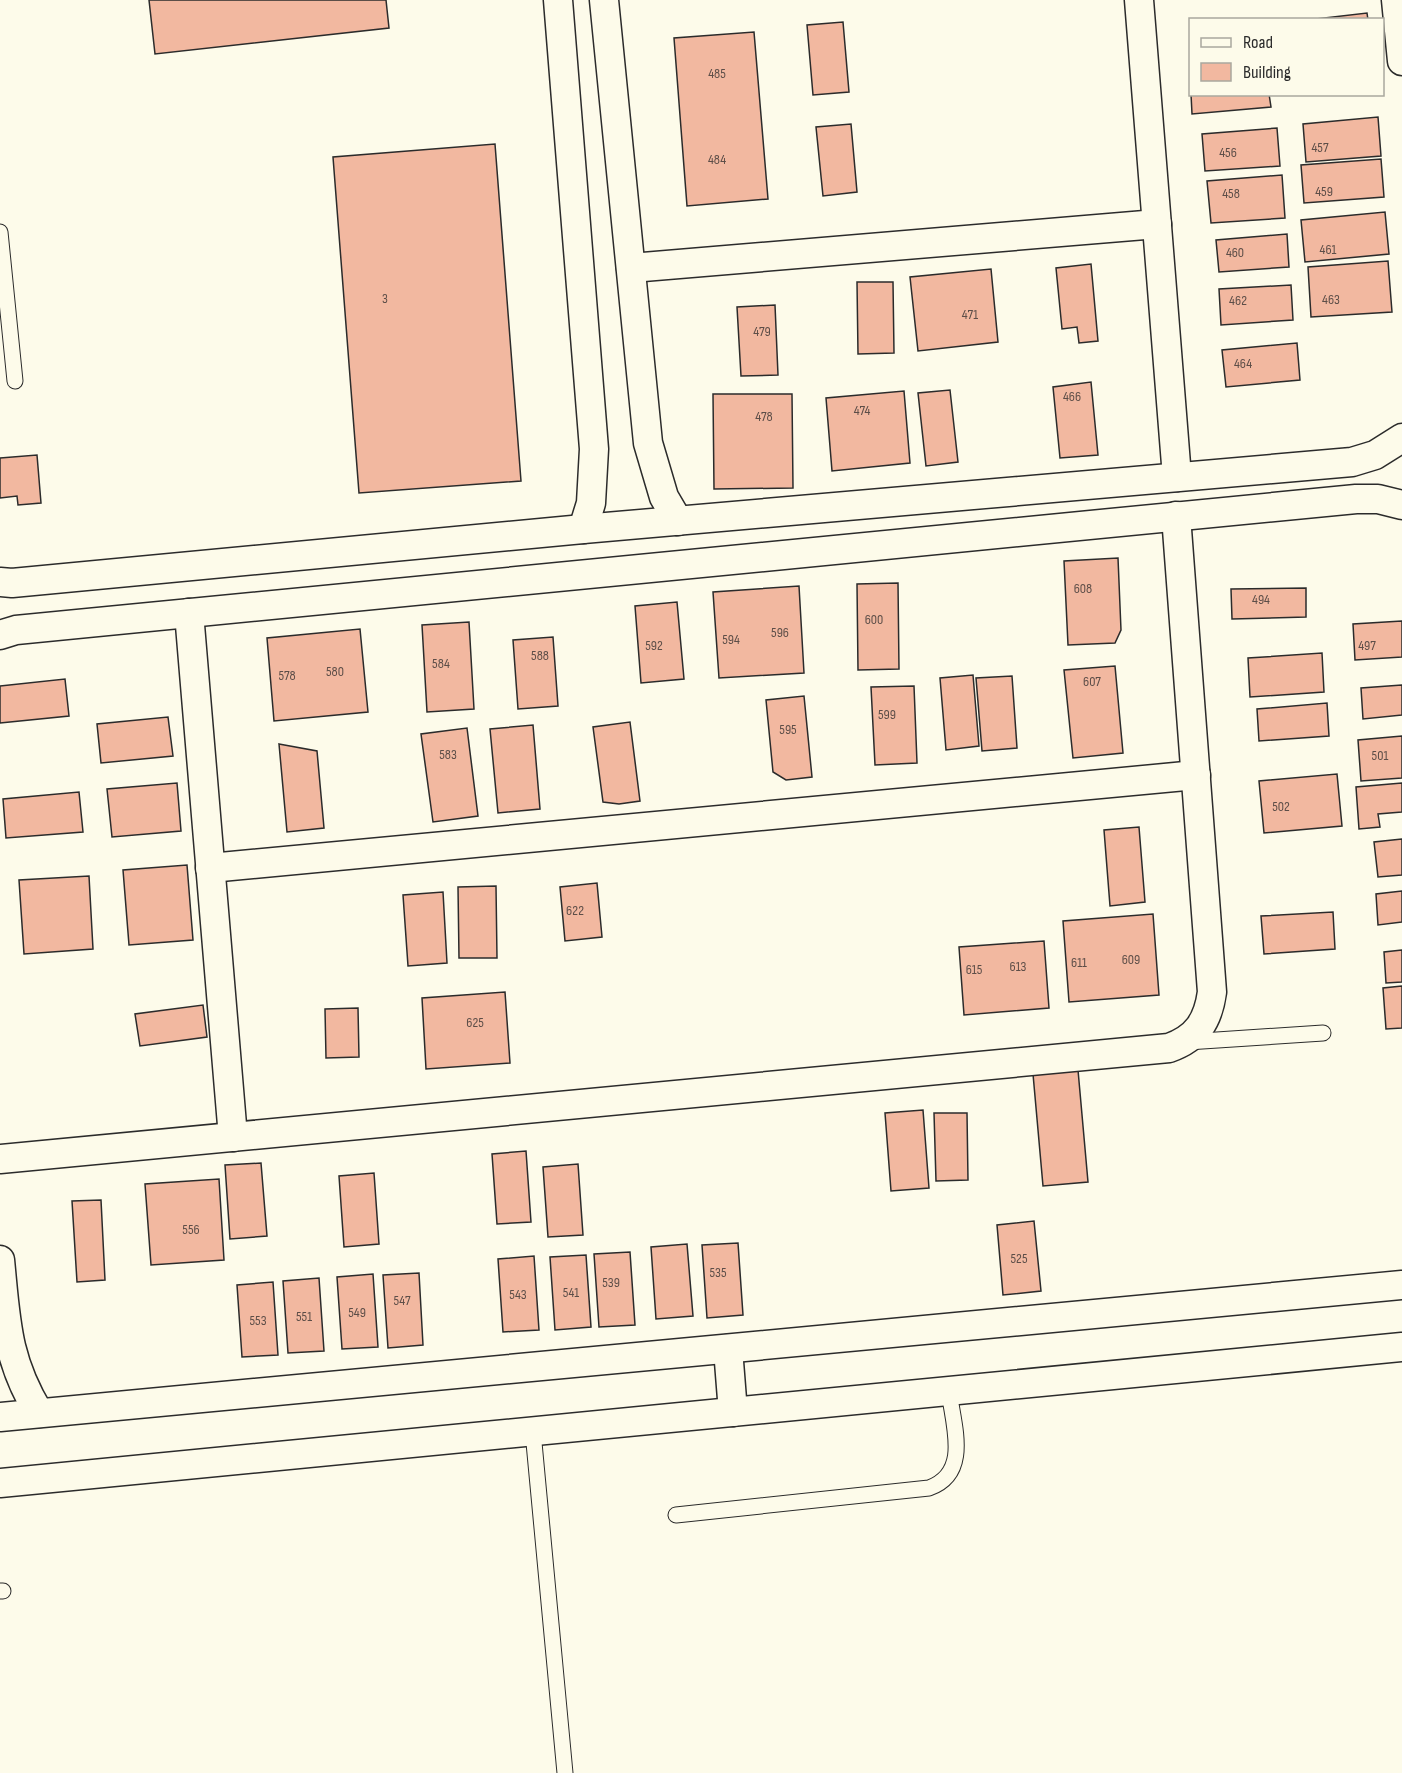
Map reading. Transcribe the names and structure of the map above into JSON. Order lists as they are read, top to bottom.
{
  "house_numbers": [
    "485",
    "457",
    "456",
    "484",
    "459",
    "458",
    "461",
    "460",
    "3",
    "463",
    "462",
    "471",
    "479",
    "464",
    "466",
    "474",
    "478",
    "608",
    "494",
    "600",
    "596",
    "594",
    "592",
    "497",
    "588",
    "584",
    "580",
    "578",
    "607",
    "599",
    "595",
    "583",
    "501",
    "502",
    "622",
    "609",
    "611",
    "613",
    "615",
    "625",
    "556",
    "525",
    "535",
    "539",
    "541",
    "543",
    "547",
    "549",
    "551",
    "553"
  ],
  "legend": ["Road", "Building"]
}
